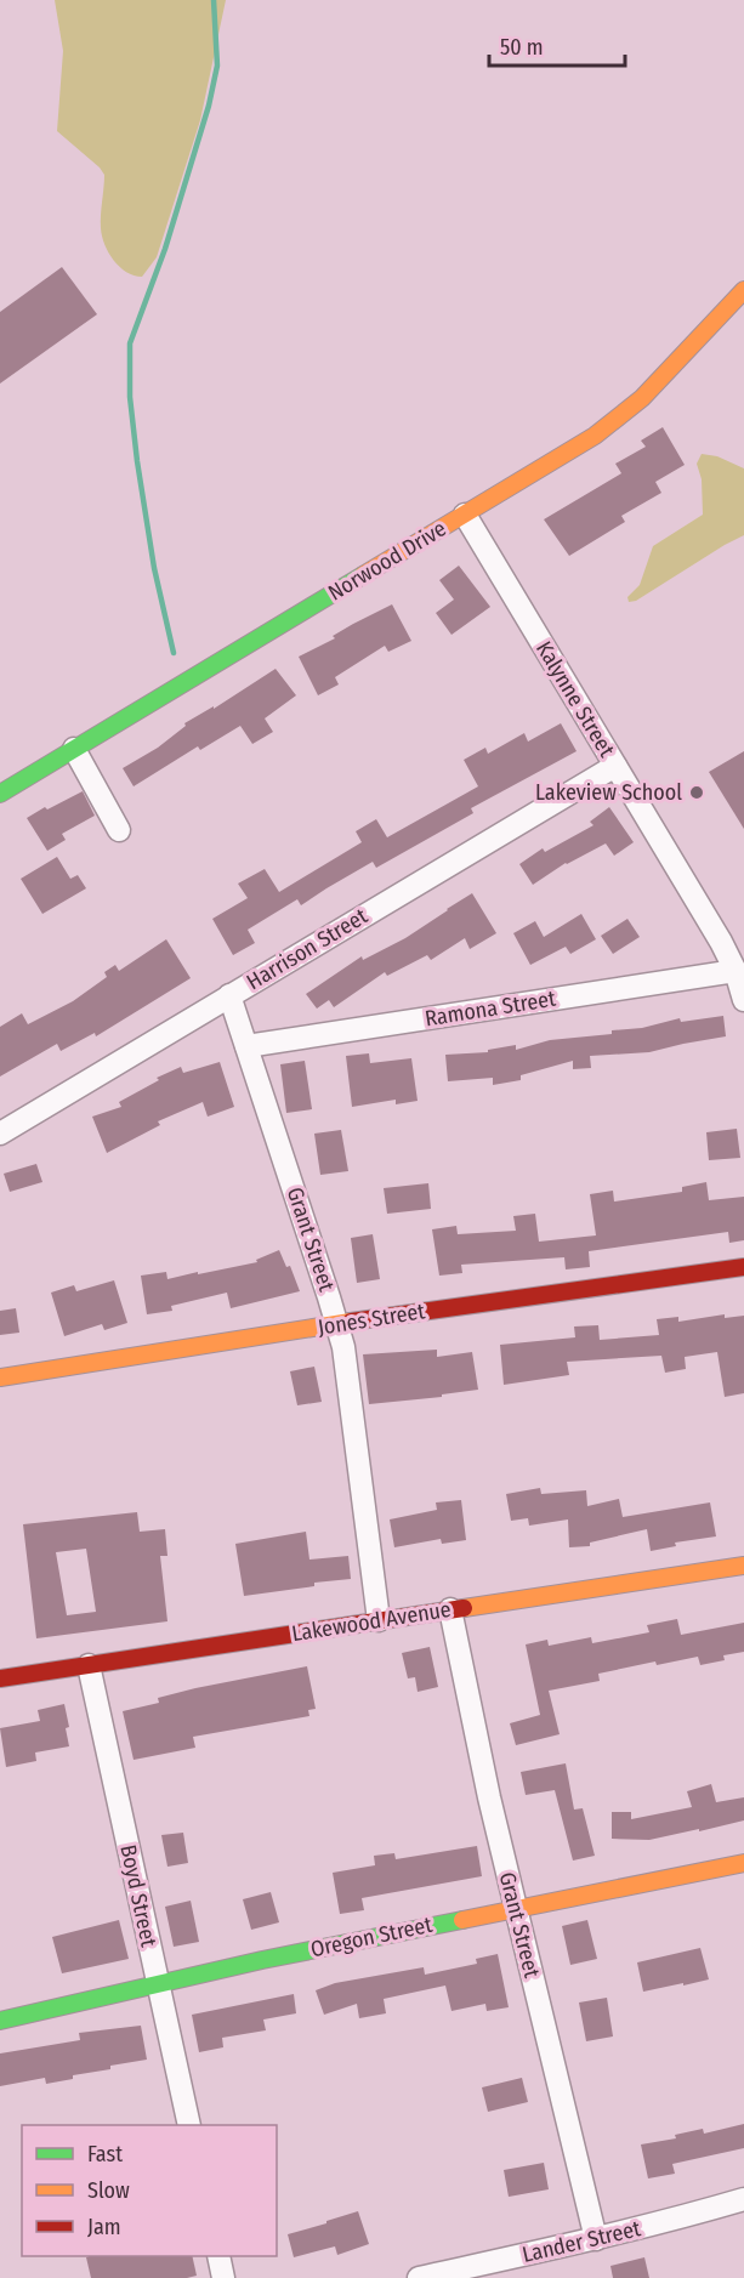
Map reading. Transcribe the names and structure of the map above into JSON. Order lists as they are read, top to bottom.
{
  "streets": {
    "street": [
      "Norwood Drive",
      "Kalynne Street",
      "Harrison Street",
      "Ramona Street",
      "Grant Street",
      "Jones Street",
      "Lakewood Avenue",
      "Boyd Street",
      "Oregon Street",
      "Lander Street"
    ]
  },
  "crossings": [
    ["Norwood Drive", "Kalynne Street"],
    ["Kalynne Street", "Harrison Street"],
    ["Kalynne Street", "Ramona Street"],
    ["Harrison Street", "Grant Street"],
    ["Ramona Street", "Grant Street"],
    ["Grant Street", "Jones Street"],
    ["Grant Street", "Lakewood Avenue"],
    ["Grant Street", "Oregon Street"],
    ["Grant Street", "Lander Street"],
    ["Lakewood Avenue", "Boyd Street"],
    ["Boyd Street", "Oregon Street"]
  ],
  "places": ["Lakeview School"],
  "legend": ["Fast", "Slow", "Jam"],
  "scale_bar": "50 m"
}
